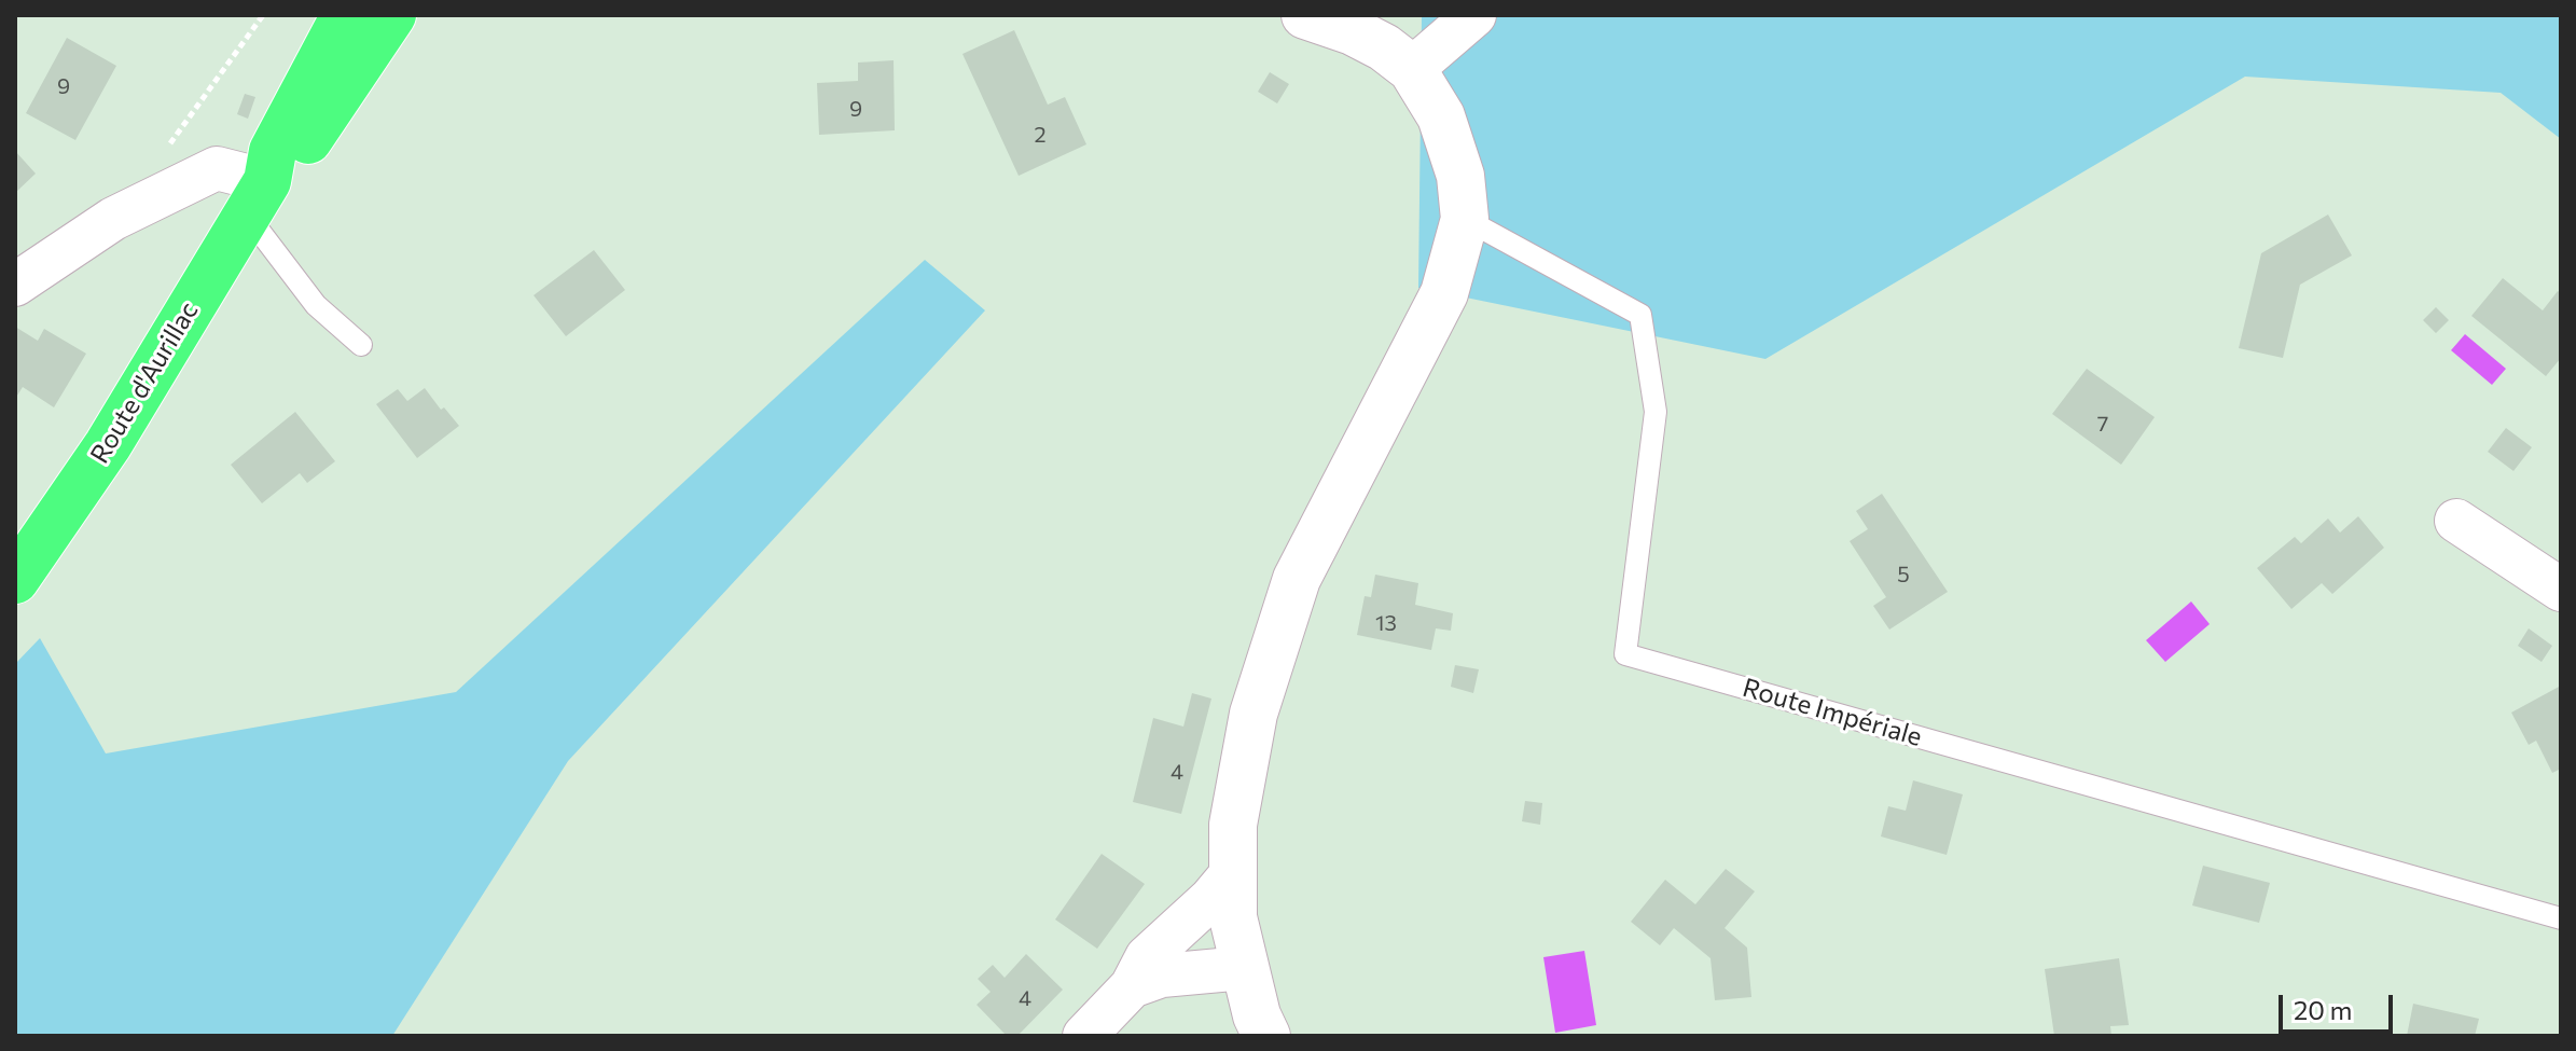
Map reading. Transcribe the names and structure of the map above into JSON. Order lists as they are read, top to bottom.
{
  "streets": {
    "main road": ["Route d'Aurillac"],
    "lane": ["Route Impériale"]
  },
  "house_numbers": [
    "9",
    "9",
    "2",
    "7",
    "5",
    "13",
    "4",
    "4"
  ],
  "scale_bar": "20 m"
}
